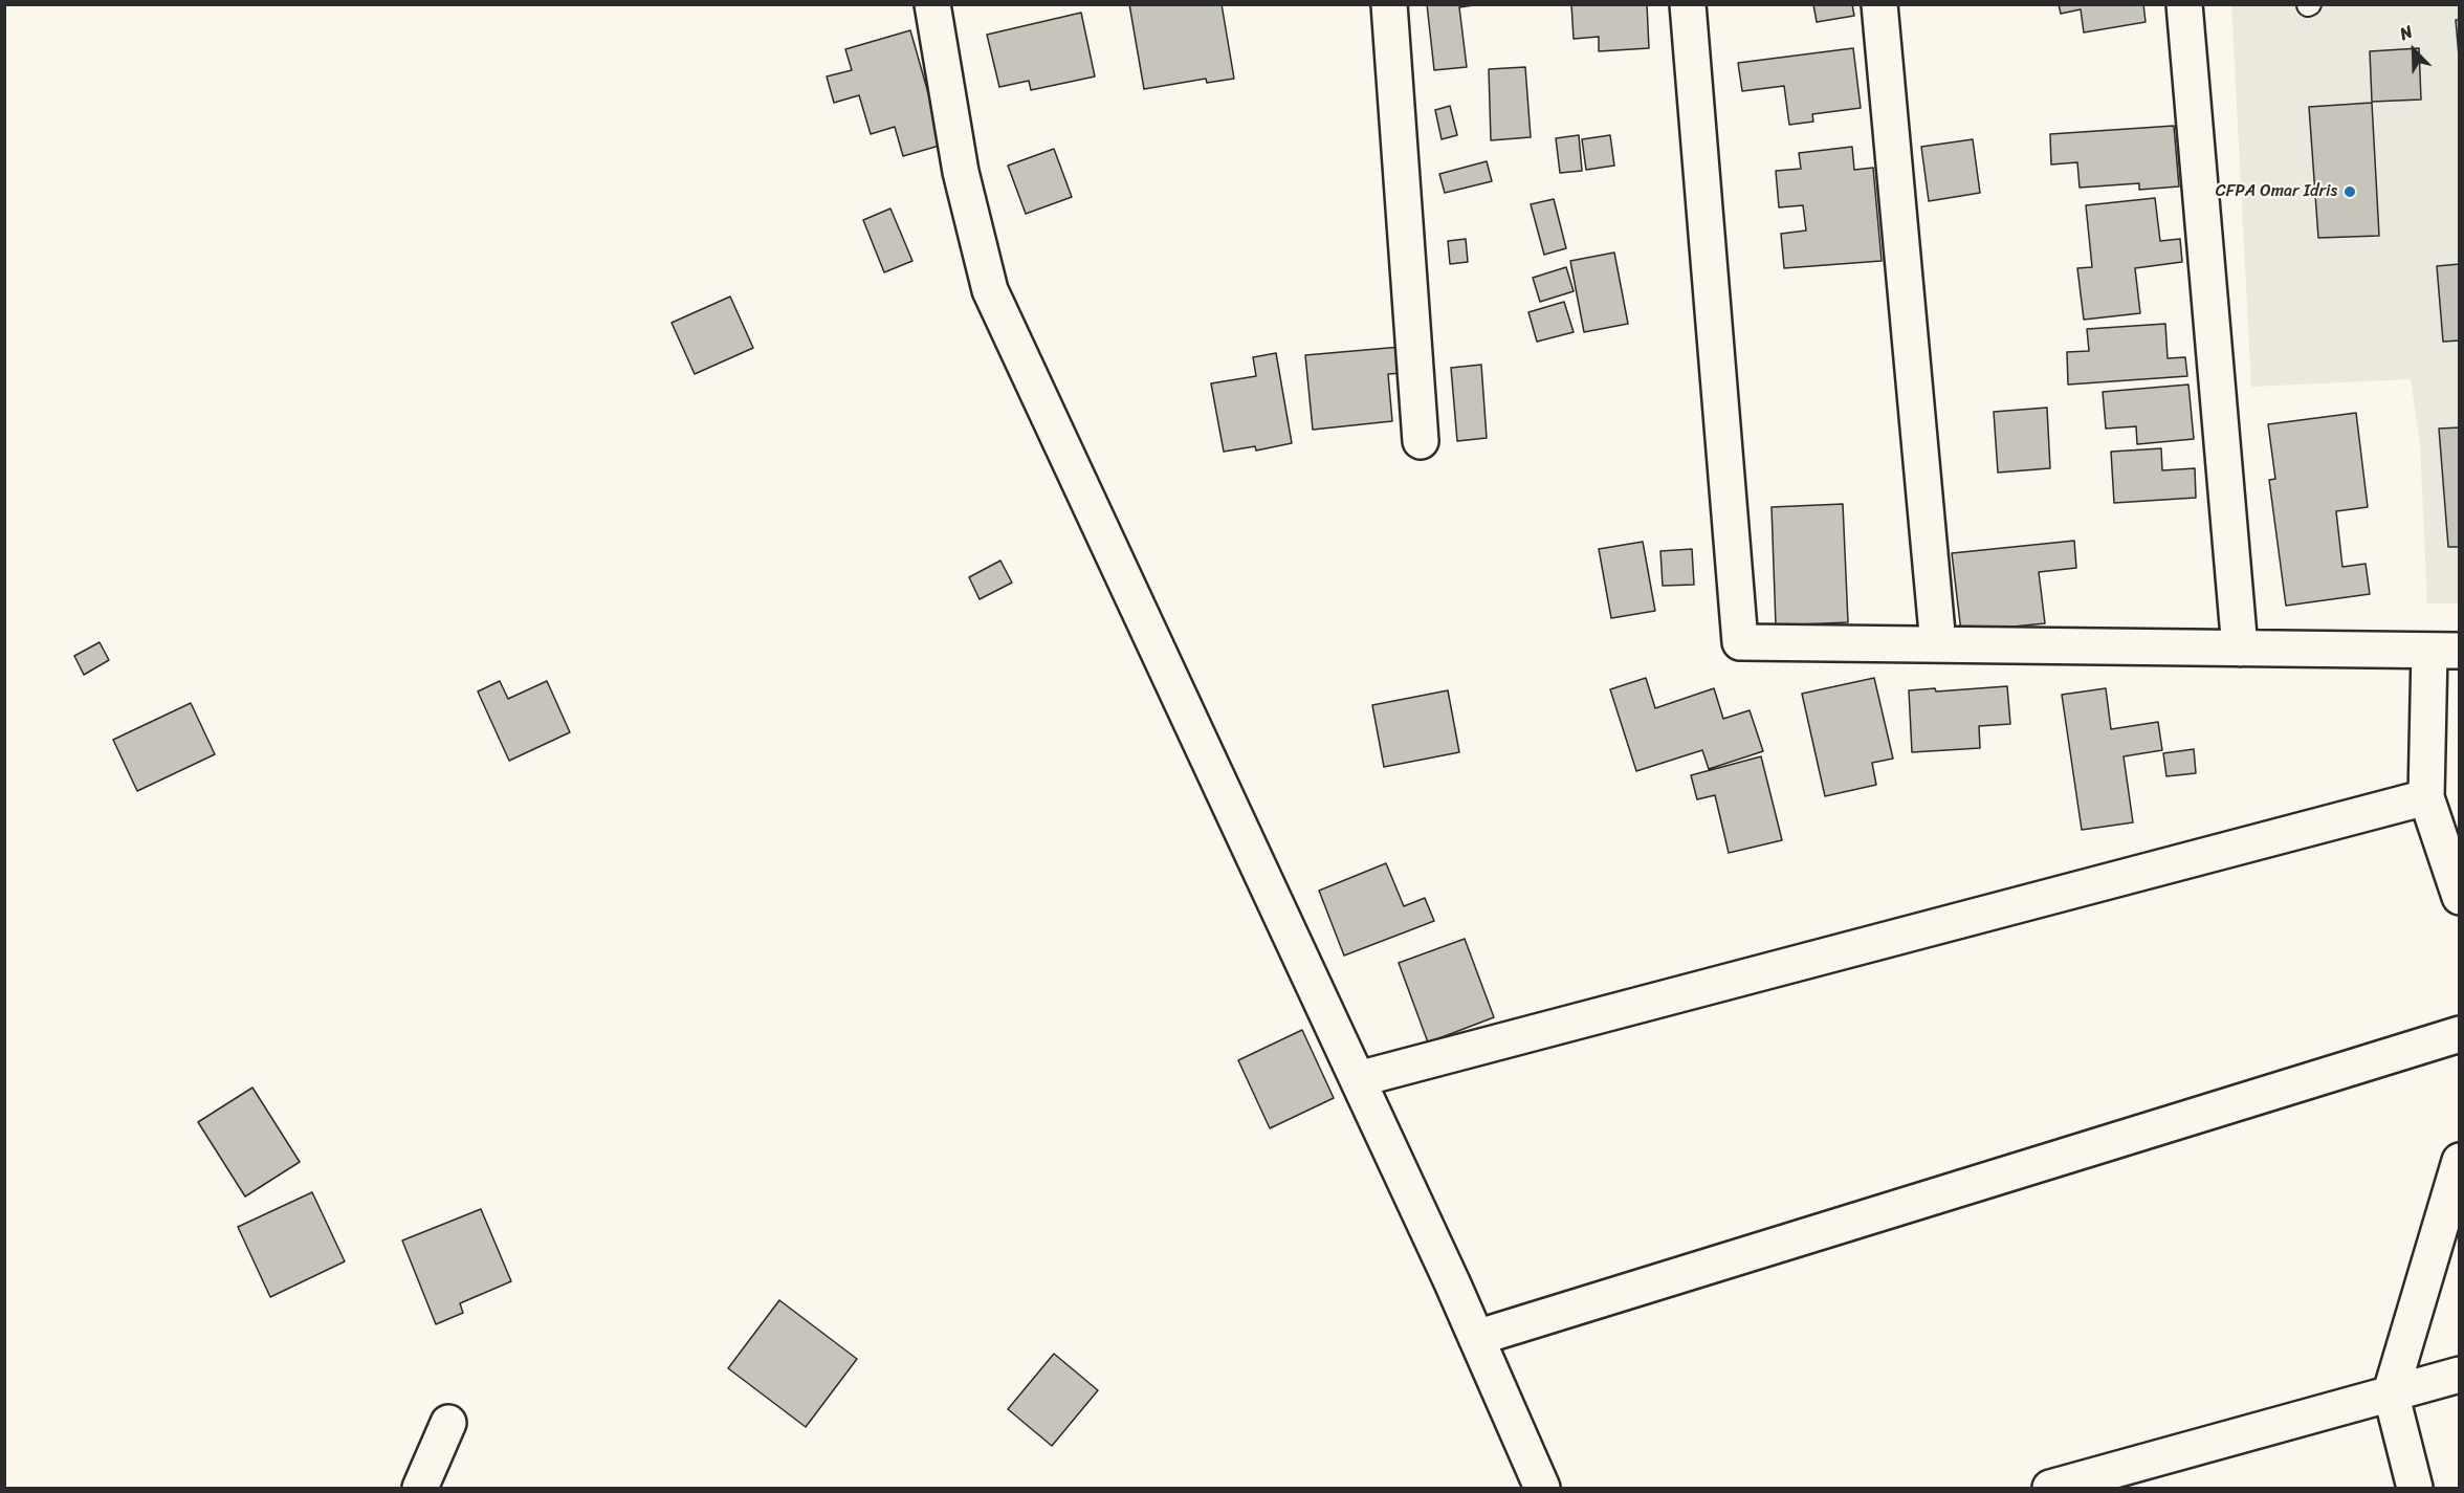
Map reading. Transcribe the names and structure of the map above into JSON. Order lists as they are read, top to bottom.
{
  "places": ["CFPA Omar Idris"],
  "north": "top left"
}
